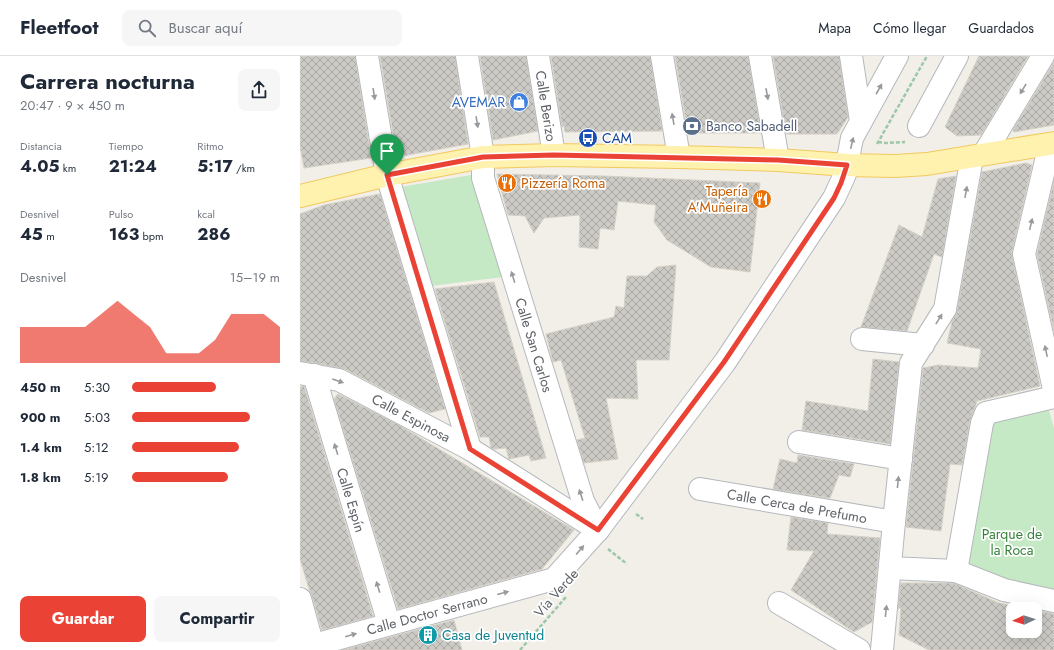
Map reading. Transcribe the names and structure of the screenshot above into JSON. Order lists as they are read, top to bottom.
{
  "streets": {
    "street": [
      "Calle Berizo",
      "Calle San Carlos",
      "Calle Espinosa",
      "Calle Espín",
      "Calle Cerca de Prefumo",
      "Calle Doctor Serrano"
    ],
    "path": ["Vía Verde"]
  },
  "crossings": [
    ["Calle San Carlos", "Calle Espinosa"],
    ["Calle San Carlos", "Calle Doctor Serrano"],
    ["Calle Espinosa", "Calle Espín"],
    ["Calle Espinosa", "Calle Doctor Serrano"],
    ["Calle Espín", "Calle Doctor Serrano"]
  ],
  "one_way": ["Calle Espinosa", "Calle Doctor Serrano"],
  "parks": ["Parque de la Roca"],
  "places": {
    "shop": ["AVEMAR"],
    "bank": ["Banco Sabadell"],
    "bus stop": ["CAM"],
    "restaurant": ["Pizzería Roma", "Tapería A'Muñeira"],
    "building": ["Casa de Juventud"]
  },
  "north": "left",
  "page": {
    "header": "Fleetfoot",
    "search": "Buscar aquí",
    "nav": ["Mapa", "Cómo llegar", "Guardados"],
    "heading": ["Carrera nocturna", "20:47 · 9 × 450 m"],
    "stats": [
      ["Distancia", "4.05 km"],
      ["Tiempo", "21:24"],
      ["Ritmo", "5:17 /km"],
      ["Desnivel", "45 m"],
      ["Pulso", "163 bpm"],
      ["kcal", "286"]
    ],
    "chart": ["Desnivel", "15–19 m"],
    "list": [
      {
        "name": "450 m",
        "note": "5:30"
      },
      {
        "name": "900 m",
        "note": "5:03"
      },
      {
        "name": "1.4 km",
        "note": "5:12"
      },
      {
        "name": "1.8 km",
        "note": "5:19"
      }
    ],
    "buttons": ["Guardar", "Compartir"]
  }
}
